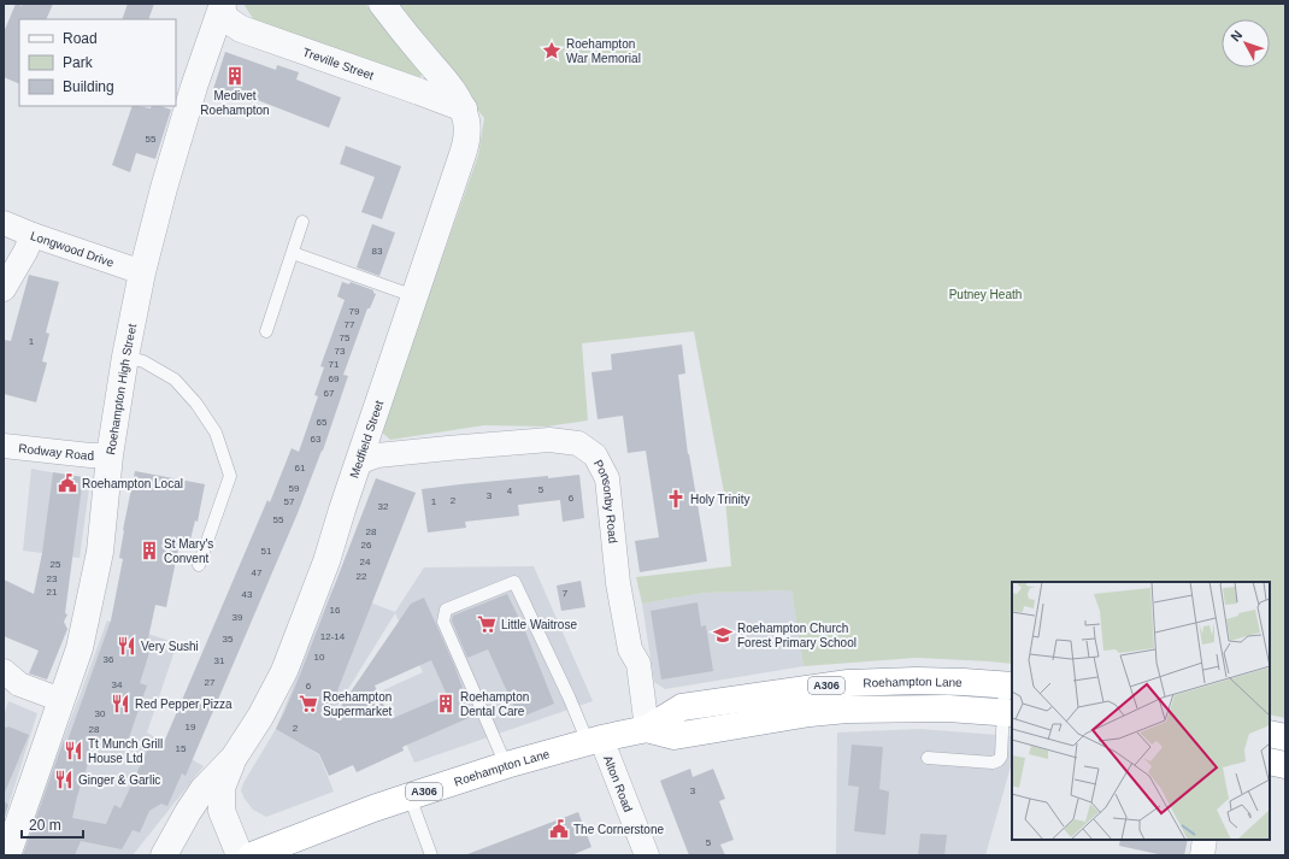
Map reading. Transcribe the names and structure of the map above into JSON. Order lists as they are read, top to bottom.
{
  "streets": {
    "highway": ["Roehampton Lane", "A306"],
    "street": [
      "Treville Street",
      "Longwood Drive",
      "Roehampton High Street",
      "Medfield Street",
      "Rodway Road",
      "Ponsonby Road",
      "Alton Road"
    ]
  },
  "crossings": [
    ["Treville Street", "Roehampton High Street"],
    ["Treville Street", "Medfield Street"],
    ["Longwood Drive", "Roehampton High Street"],
    ["Roehampton High Street", "Rodway Road"],
    ["Medfield Street", "Ponsonby Road"],
    ["Ponsonby Road", "Roehampton Lane"],
    ["Roehampton Lane", "Alton Road"]
  ],
  "parks": ["Putney Heath"],
  "places": {
    "place": ["Roehampton War Memorial"],
    "building": ["Medivet Roehampton", "St Mary's Convent", "Roehampton Dental Care"],
    "public building": ["Roehampton Local", "The Cornerstone"],
    "church": ["Holy Trinity"],
    "supermarket": ["Little Waitrose", "Roehampton Supermarket"],
    "school or university": ["Roehampton Church Forest Primary School"],
    "restaurant": [
      "Very Sushi",
      "Red Pepper Pizza",
      "Tt Munch Grill House Ltd",
      "Ginger & Garlic"
    ]
  },
  "house_numbers": [
    "55",
    "83",
    "79",
    "77",
    "75",
    "1",
    "73",
    "71",
    "69",
    "67",
    "65",
    "63",
    "61",
    "59",
    "5",
    "4",
    "3",
    "6",
    "2",
    "57",
    "1",
    "32",
    "55",
    "28",
    "26",
    "51",
    "24",
    "25",
    "47",
    "22",
    "23",
    "21",
    "7",
    "43",
    "16",
    "39",
    "12-14",
    "35",
    "10",
    "36",
    "31",
    "27",
    "34",
    "6",
    "30",
    "19",
    "2",
    "28",
    "15",
    "3",
    "5"
  ],
  "legend": ["Road", "Park", "Building"],
  "scale_bar": "20 m",
  "north": "top left"
}
